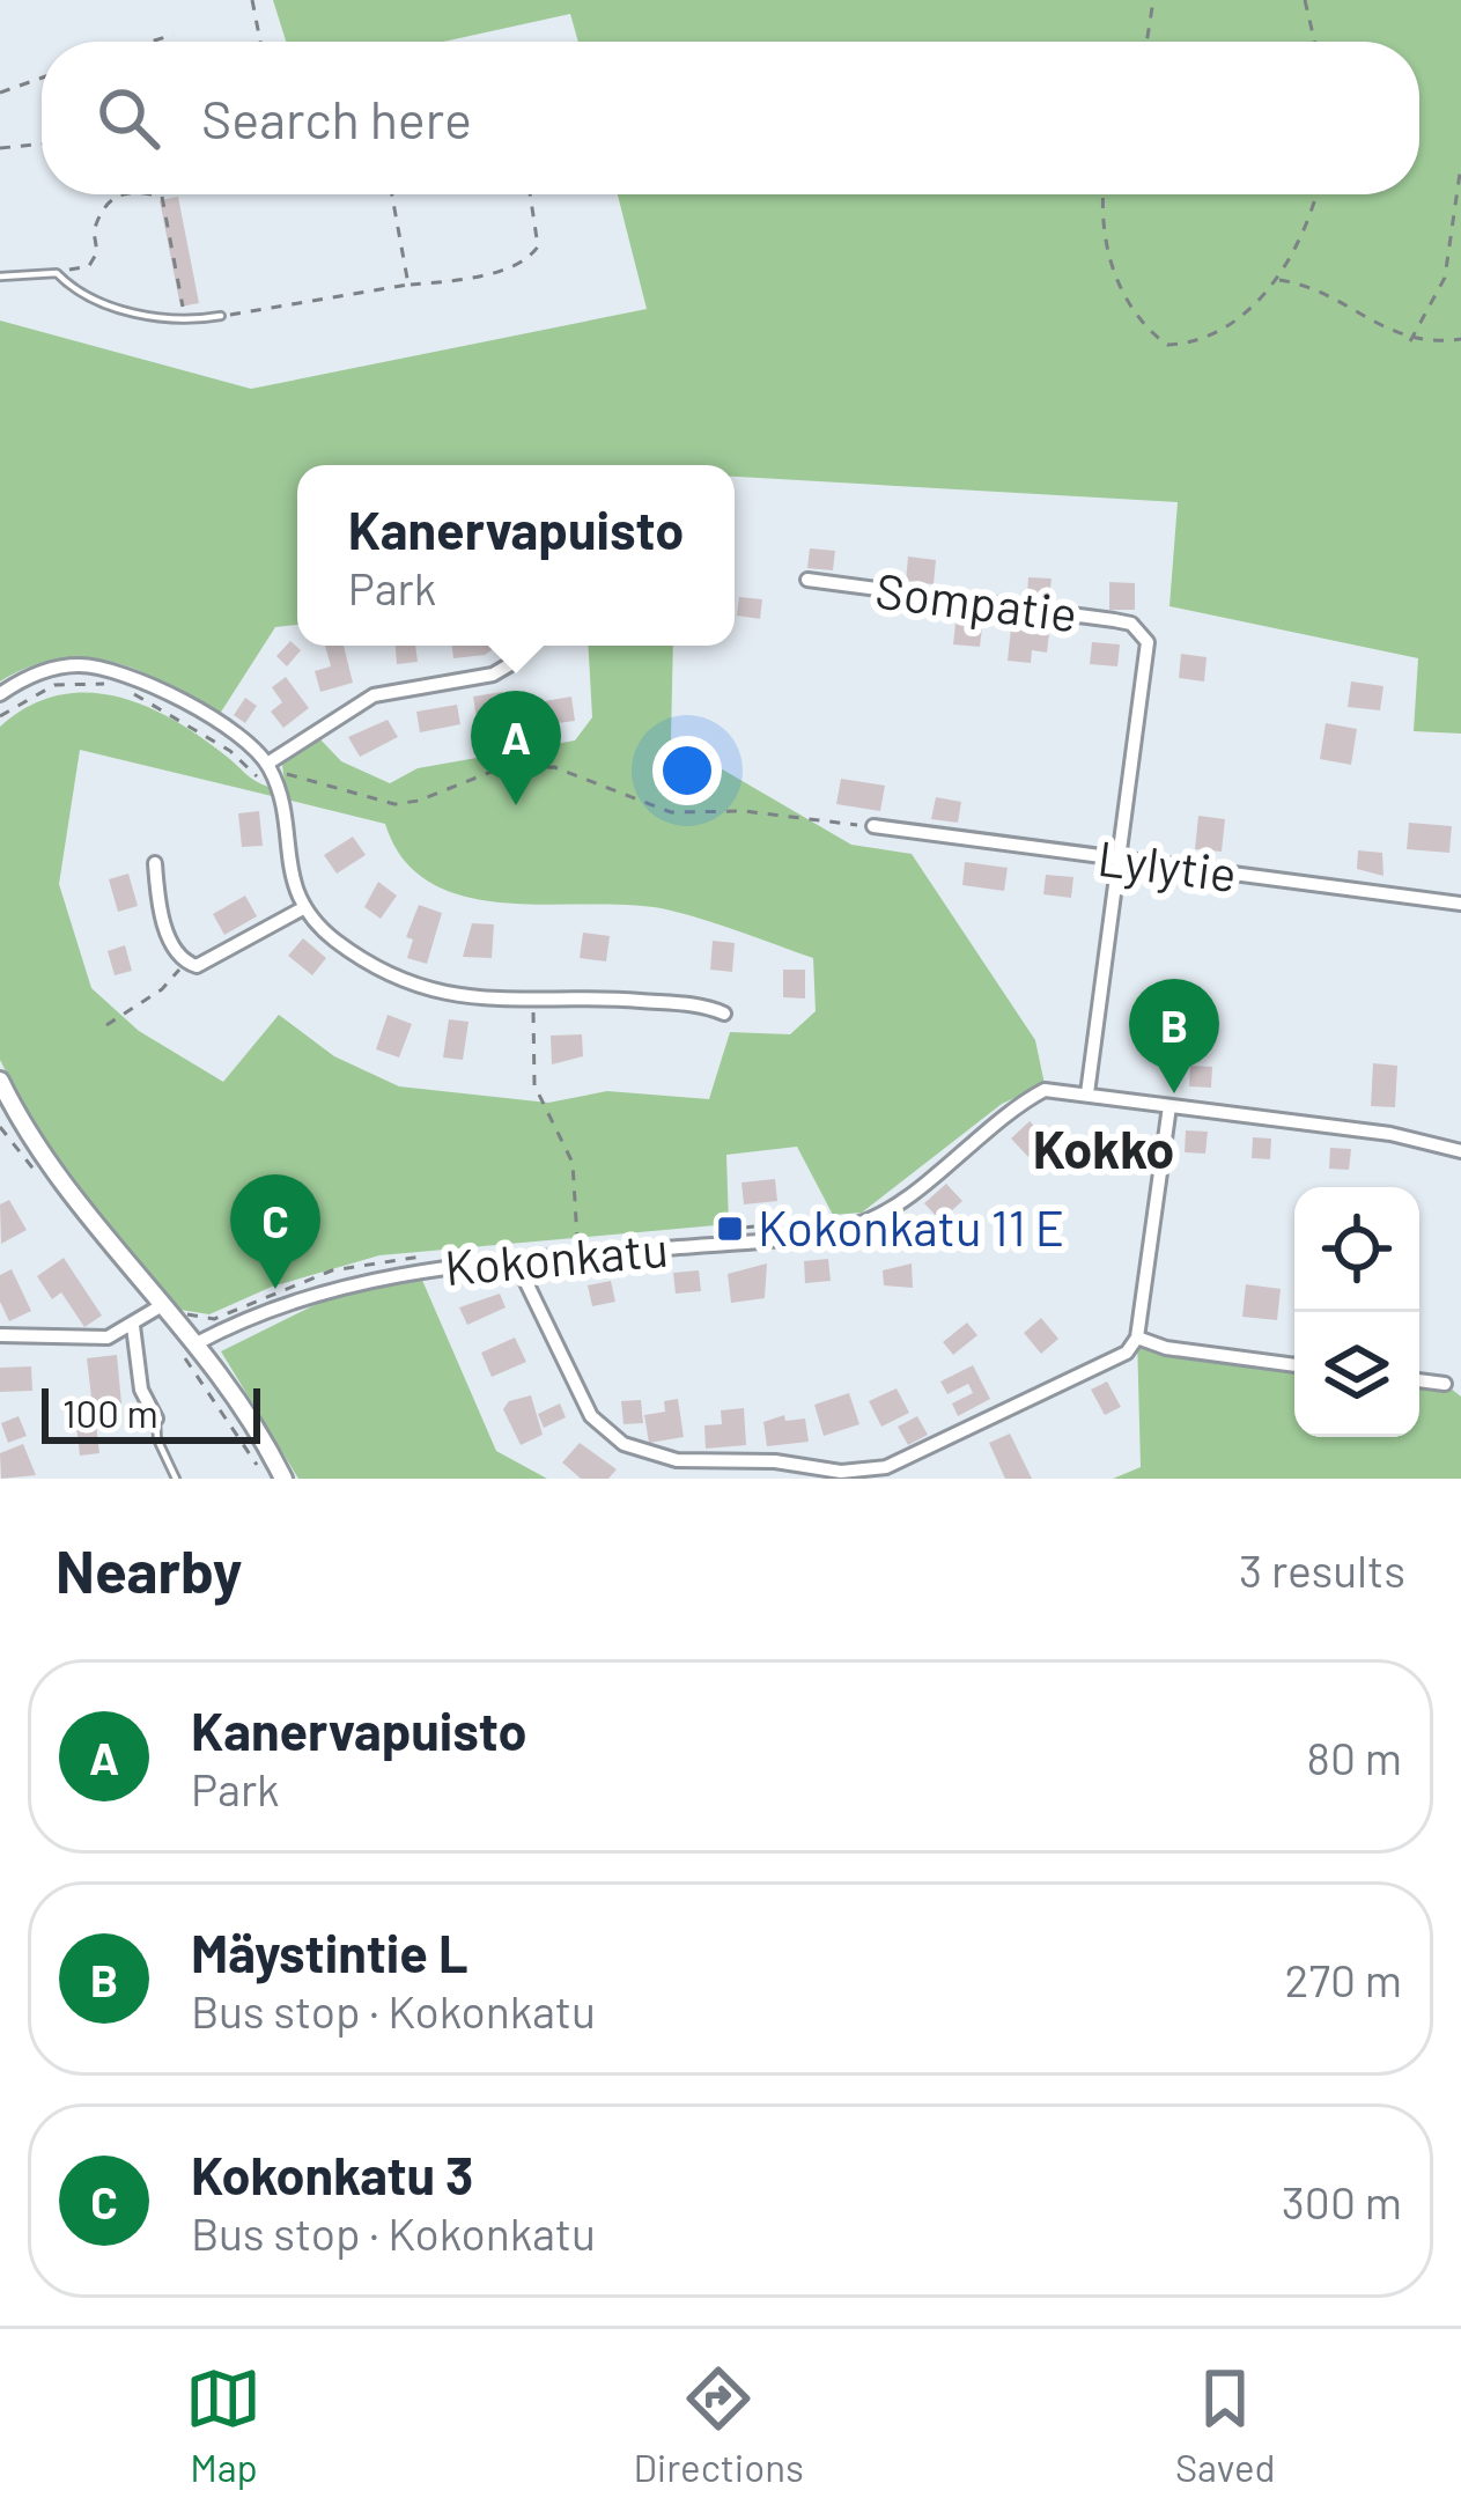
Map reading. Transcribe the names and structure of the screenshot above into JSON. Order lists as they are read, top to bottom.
{
  "streets": {
    "street": ["Sompatie", "Lylytie", "Kokonkatu"]
  },
  "crossings": [
    ["Sompatie", "Lylytie"]
  ],
  "districts": ["Kokko"],
  "places": {
    "transit": ["Kokonkatu 11 E"]
  },
  "scale_bar": "100 m",
  "page": {
    "search": "Search here",
    "popup": ["Kanervapuisto", "Park"],
    "pins": ["A", "B", "C"],
    "scale": "100 m",
    "heading": ["Nearby", "3 results"],
    "list": [
      {
        "mark": "A",
        "name": "Kanervapuisto",
        "note": "Park",
        "value": "80 m"
      },
      {
        "mark": "B",
        "name": "Mäystintie L",
        "note": "Bus stop · Kokonkatu",
        "value": "270 m"
      },
      {
        "mark": "C",
        "name": "Kokonkatu 3",
        "note": "Bus stop · Kokonkatu",
        "value": "300 m"
      }
    ],
    "nav": ["Map", "Directions", "Saved"]
  }
}
